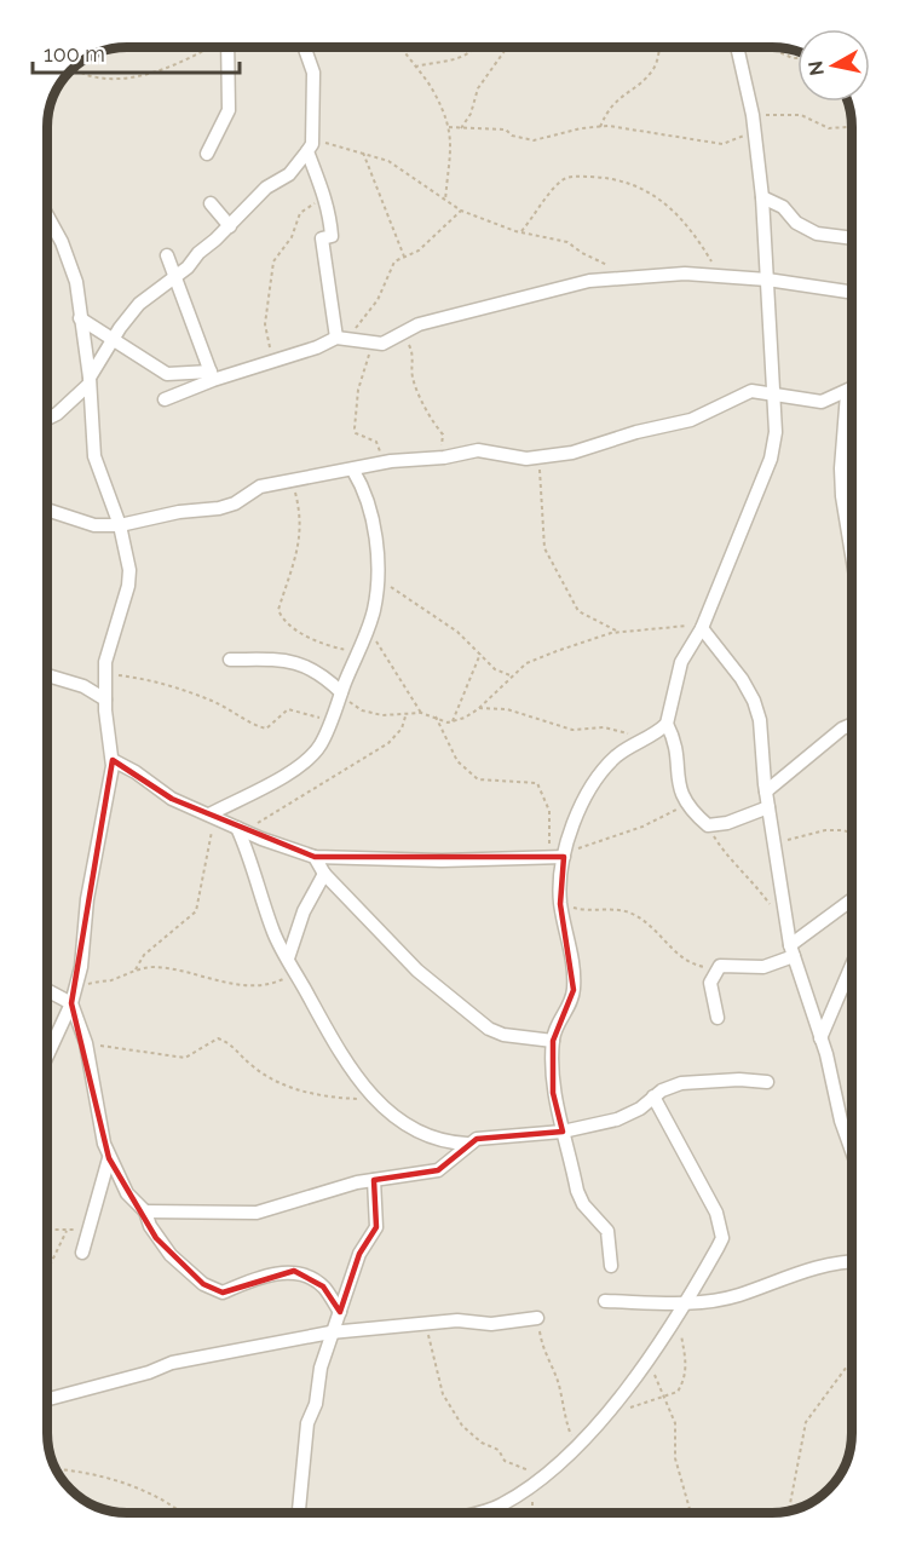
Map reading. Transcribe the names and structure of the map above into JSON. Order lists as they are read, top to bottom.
{
  "scale_bar": "100 m",
  "north": "left"
}
